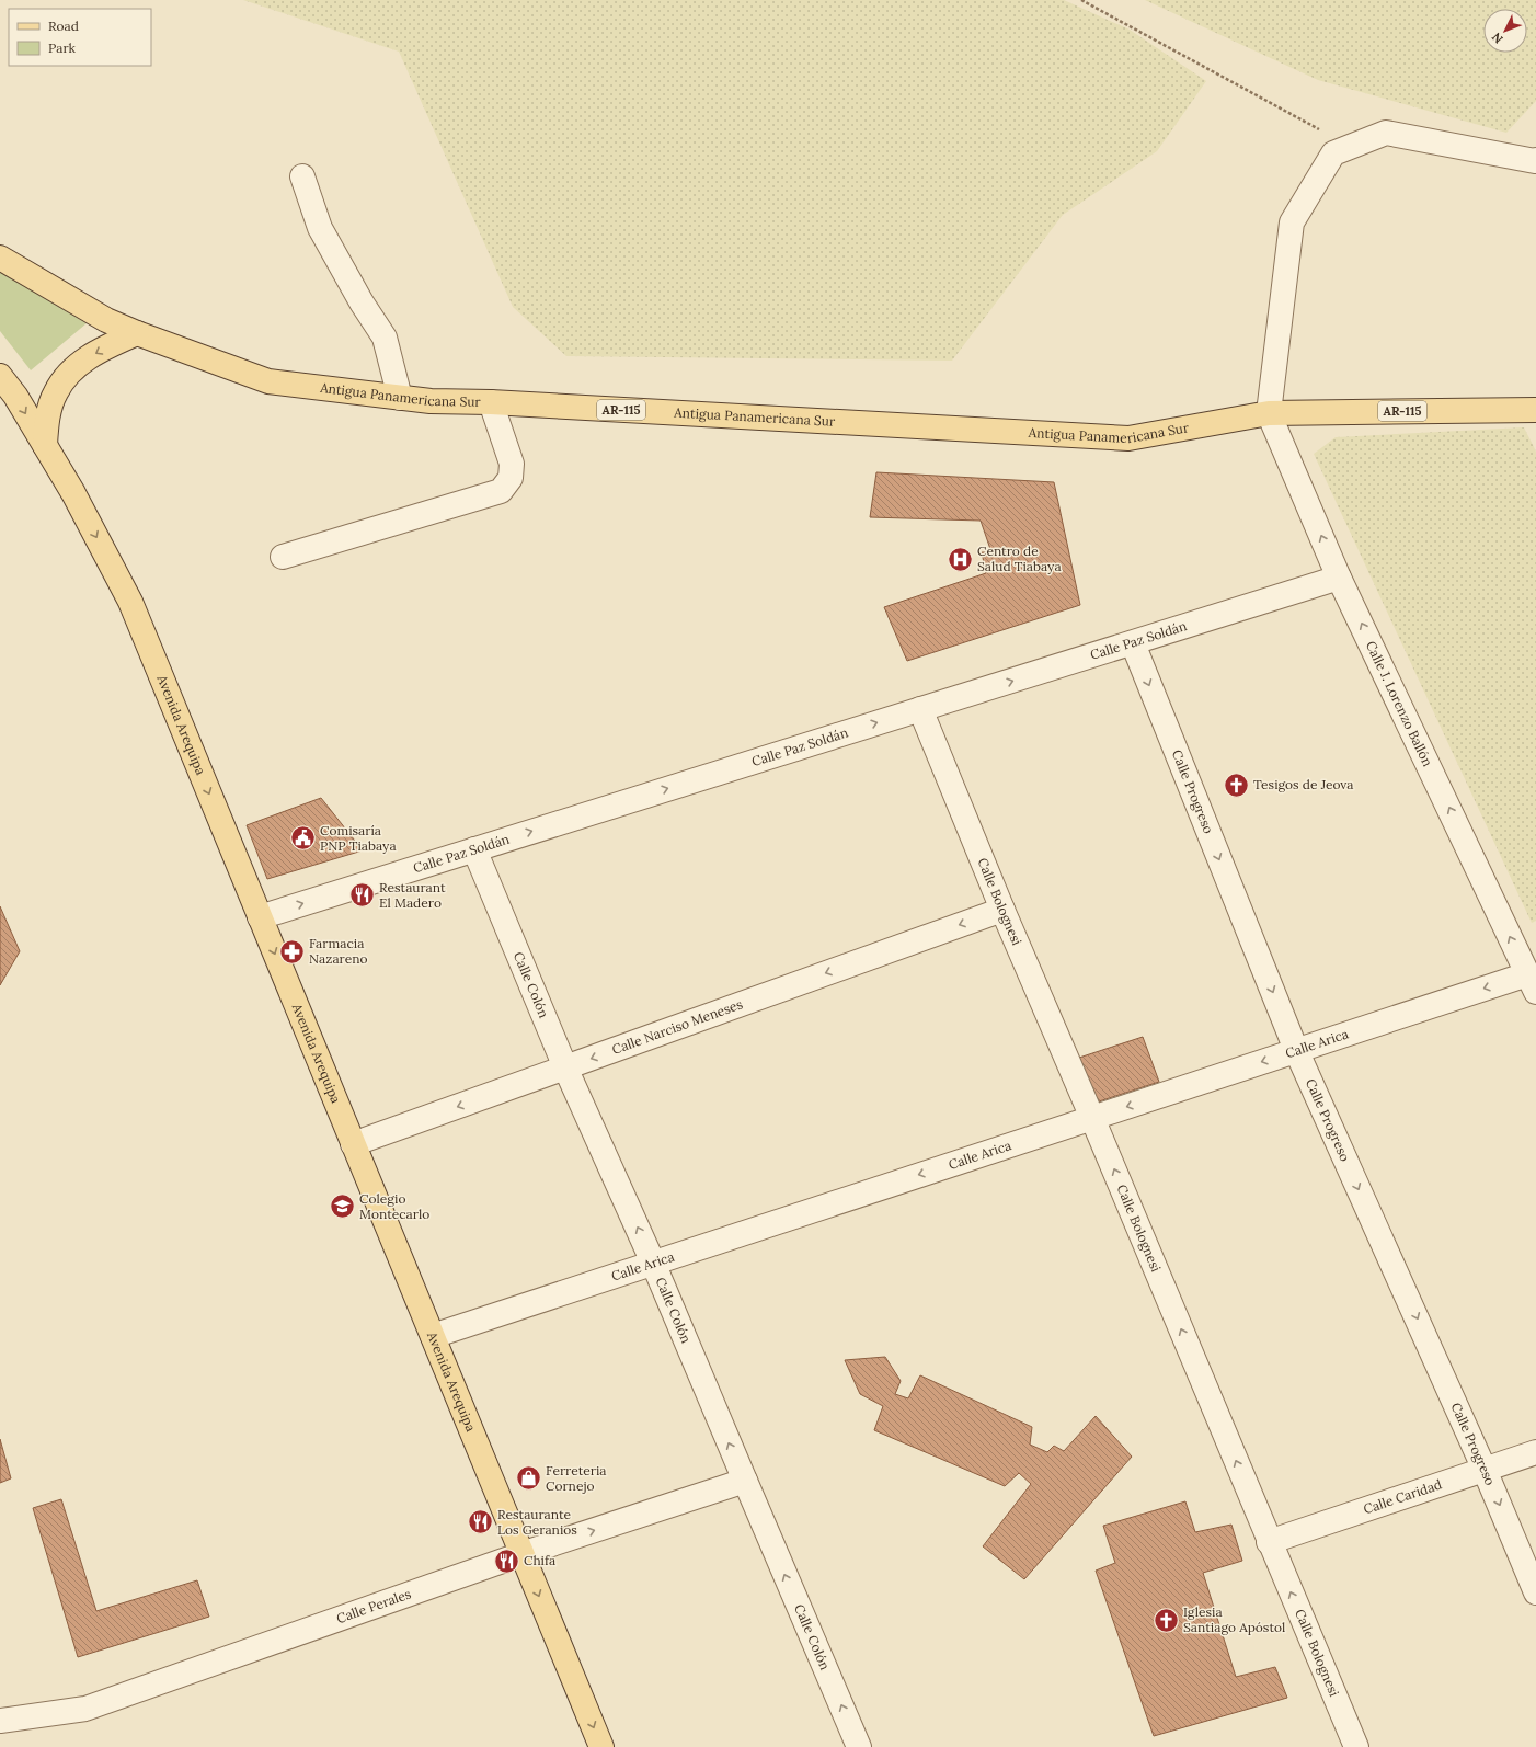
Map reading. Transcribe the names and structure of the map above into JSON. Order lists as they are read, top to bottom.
{
  "streets": {
    "main road": ["Antigua Panamericana Sur", "AR-115", "Avenida Arequipa"],
    "street": [
      "Calle Paz Soldán",
      "Calle J. Lorenzo Ballón",
      "Calle Progreso",
      "Calle Bolognesi",
      "Calle Colón",
      "Calle Narciso Meneses",
      "Calle Arica",
      "Calle Caridad",
      "Calle Perales"
    ]
  },
  "crossings": [
    ["Antigua Panamericana Sur", "Calle J. Lorenzo Ballón"],
    ["Calle Paz Soldán", "Calle J. Lorenzo Ballón"],
    ["Calle Paz Soldán", "Avenida Arequipa"],
    ["Calle Paz Soldán", "Calle Progreso"],
    ["Calle Paz Soldán", "Calle Bolognesi"],
    ["Calle Paz Soldán", "Calle Colón"],
    ["Calle J. Lorenzo Ballón", "Calle Arica"],
    ["Avenida Arequipa", "Calle Narciso Meneses"],
    ["Avenida Arequipa", "Calle Arica"],
    ["Avenida Arequipa", "Calle Perales"],
    ["Calle Progreso", "Calle Arica"],
    ["Calle Progreso", "Calle Caridad"],
    ["Calle Bolognesi", "Calle Narciso Meneses"],
    ["Calle Bolognesi", "Calle Arica"],
    ["Calle Bolognesi", "Calle Caridad"],
    ["Calle Colón", "Calle Narciso Meneses"],
    ["Calle Colón", "Calle Arica"],
    ["Calle Colón", "Calle Perales"]
  ],
  "one_way": [
    "Calle Paz Soldán",
    "Calle J. Lorenzo Ballón",
    "Avenida Arequipa",
    "Calle Progreso",
    "Calle Bolognesi",
    "Calle Colón",
    "Calle Narciso Meneses",
    "Calle Arica"
  ],
  "places": {
    "hospital": ["Centro de Salud Tiabaya"],
    "church": ["Tesigos de Jeova", "Iglesia Santiago Apóstol"],
    "public building": ["Comisaría PNP Tiabaya"],
    "restaurant": ["Restaurant El Madero", "Restaurante Los Geranios", "Chifa"],
    "pharmacy": ["Farmacia Nazareno"],
    "school or university": ["Colegio Montecarlo"],
    "shop": ["Ferreteria Cornejo"]
  },
  "legend": ["Road", "Park"],
  "north": "bottom left"
}
